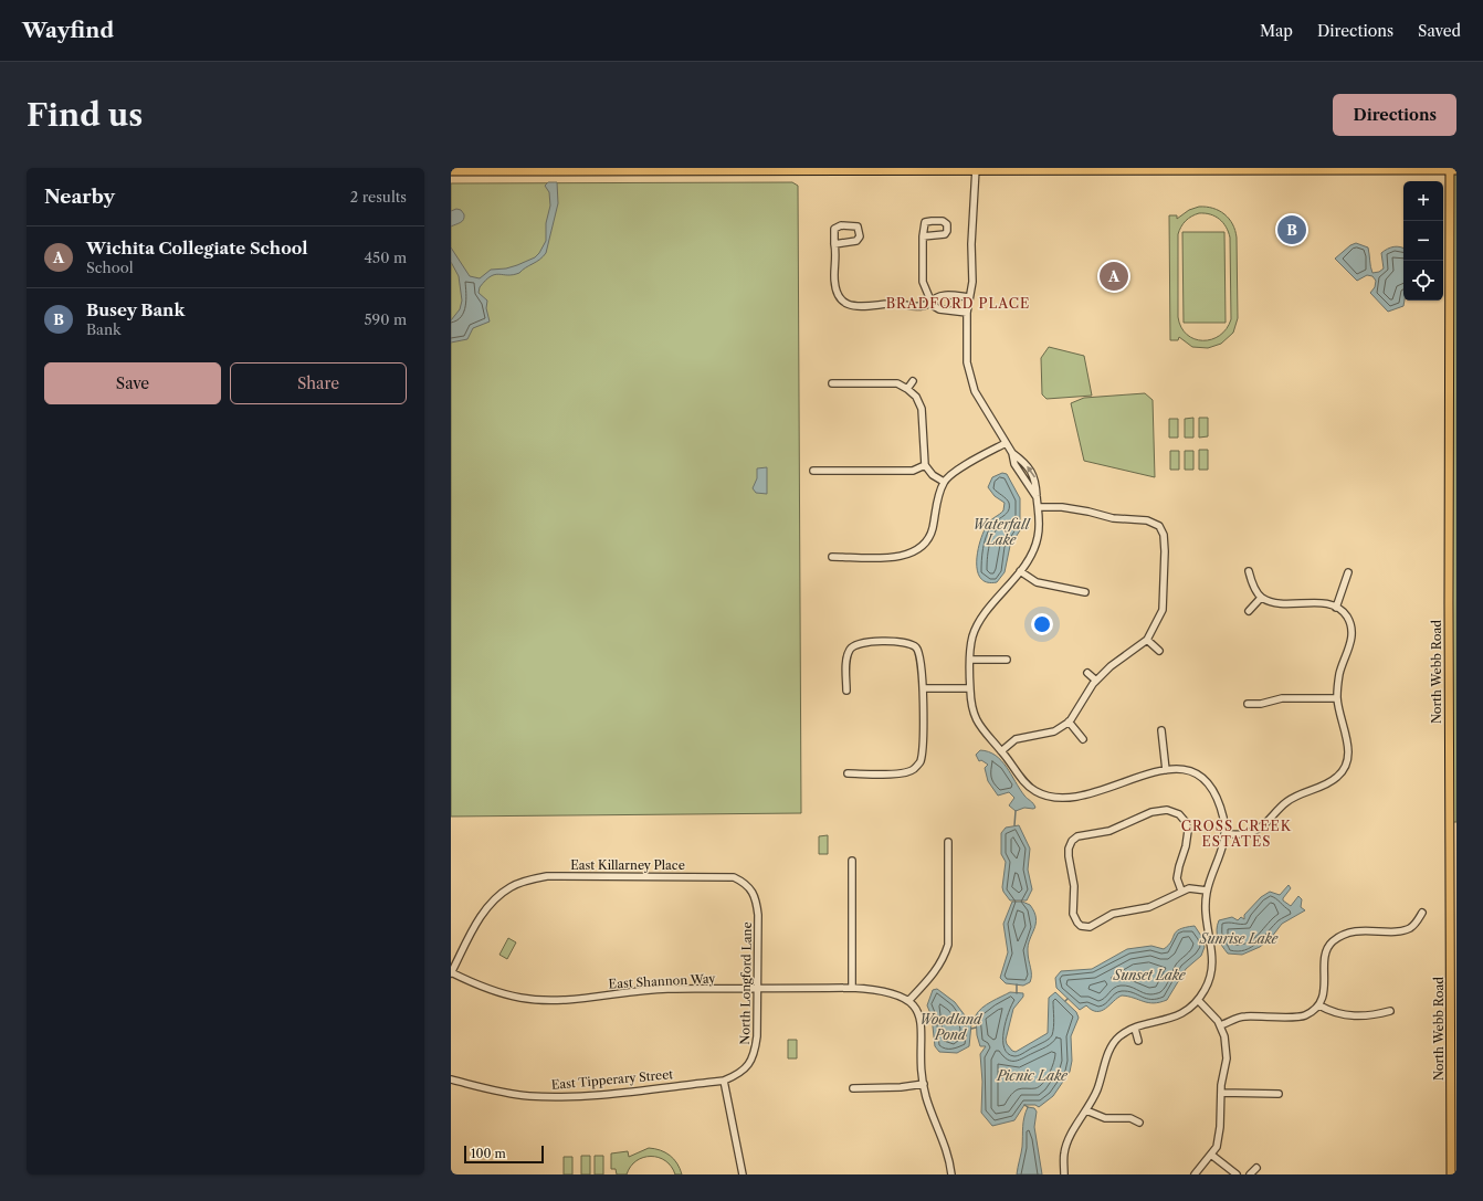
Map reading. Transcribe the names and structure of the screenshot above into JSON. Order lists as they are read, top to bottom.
{
  "streets": {
    "main road": ["North Webb Road"],
    "street": [
      "East Killarney Place",
      "East Shannon Way",
      "North Longford Lane",
      "East Tipperary Street"
    ]
  },
  "crossings": [
    ["East Killarney Place", "East Shannon Way"],
    ["East Killarney Place", "North Longford Lane"],
    ["East Shannon Way", "North Longford Lane"],
    ["North Longford Lane", "East Tipperary Street"]
  ],
  "districts": ["BRADFORD PLACE", "CROSS CREEK ESTATES"],
  "water": [
    "Waterfall Lake",
    "Sunrise Lake",
    "Sunset Lake",
    "Woodland Pond",
    "Picnic Lake"
  ],
  "scale_bar": "100 m",
  "page": {
    "header": "Wayfind",
    "nav": ["Map", "Directions", "Saved"],
    "buttons": [
      "Directions",
      ["Save", "Share"]
    ],
    "title": "Find us",
    "heading": ["Nearby", "2 results"],
    "map_buttons": ["+", "−"],
    "pins": ["B", "A"],
    "list": [
      {
        "mark": "A",
        "name": "Wichita Collegiate School",
        "note": "School",
        "value": "450 m"
      },
      {
        "mark": "B",
        "name": "Busey Bank",
        "note": "Bank",
        "value": "590 m"
      }
    ],
    "scale": "100 m"
  }
}
